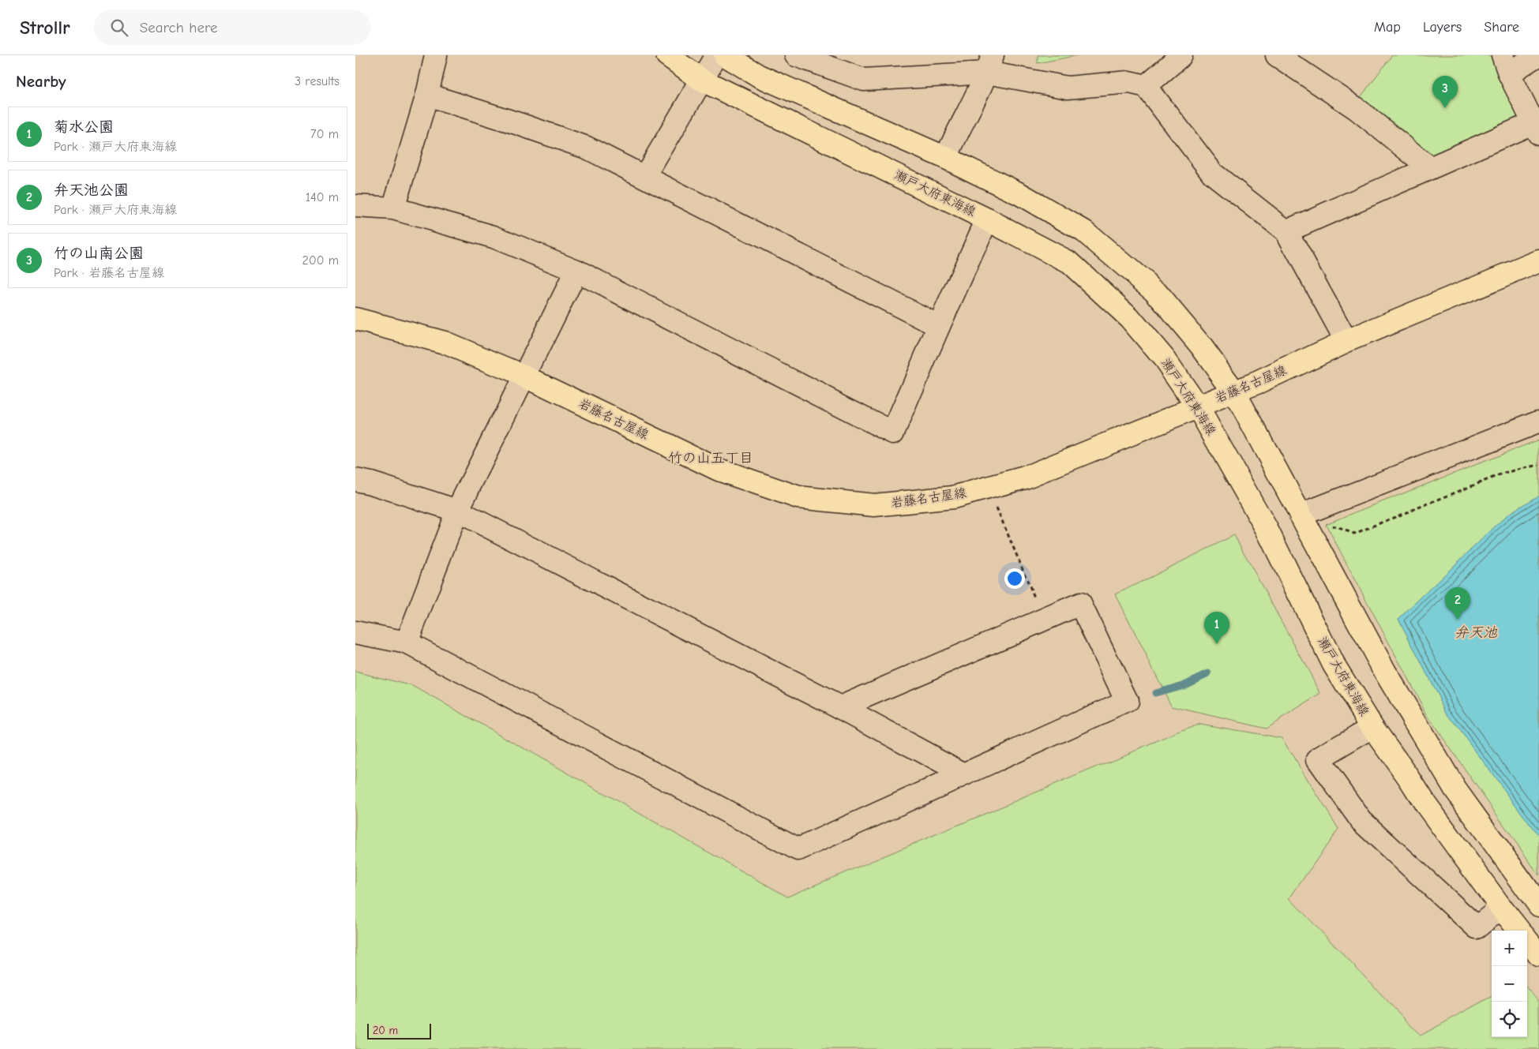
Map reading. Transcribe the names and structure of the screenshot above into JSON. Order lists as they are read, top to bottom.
{
  "streets": {
    "main road": ["瀬戸大府東海線", "岩藤名古屋線"]
  },
  "crossings": [
    ["瀬戸大府東海線", "岩藤名古屋線"]
  ],
  "districts": ["竹の山五丁目"],
  "water": ["弁天池"],
  "scale_bar": "20 m",
  "page": {
    "header": "Strollr",
    "search": "Search here",
    "nav": ["Map", "Layers", "Share"],
    "heading": ["Nearby", "3 results"],
    "pins": ["3", "2", "1"],
    "list": [
      {
        "mark": "1",
        "name": "菊水公園",
        "note": "Park · 瀬戸大府東海線",
        "value": "70 m"
      },
      {
        "mark": "2",
        "name": "弁天池公園",
        "note": "Park · 瀬戸大府東海線",
        "value": "140 m"
      },
      {
        "mark": "3",
        "name": "竹の山南公園",
        "note": "Park · 岩藤名古屋線",
        "value": "200 m"
      }
    ],
    "map_buttons": ["+", "−"],
    "scale": "20 m"
  }
}
